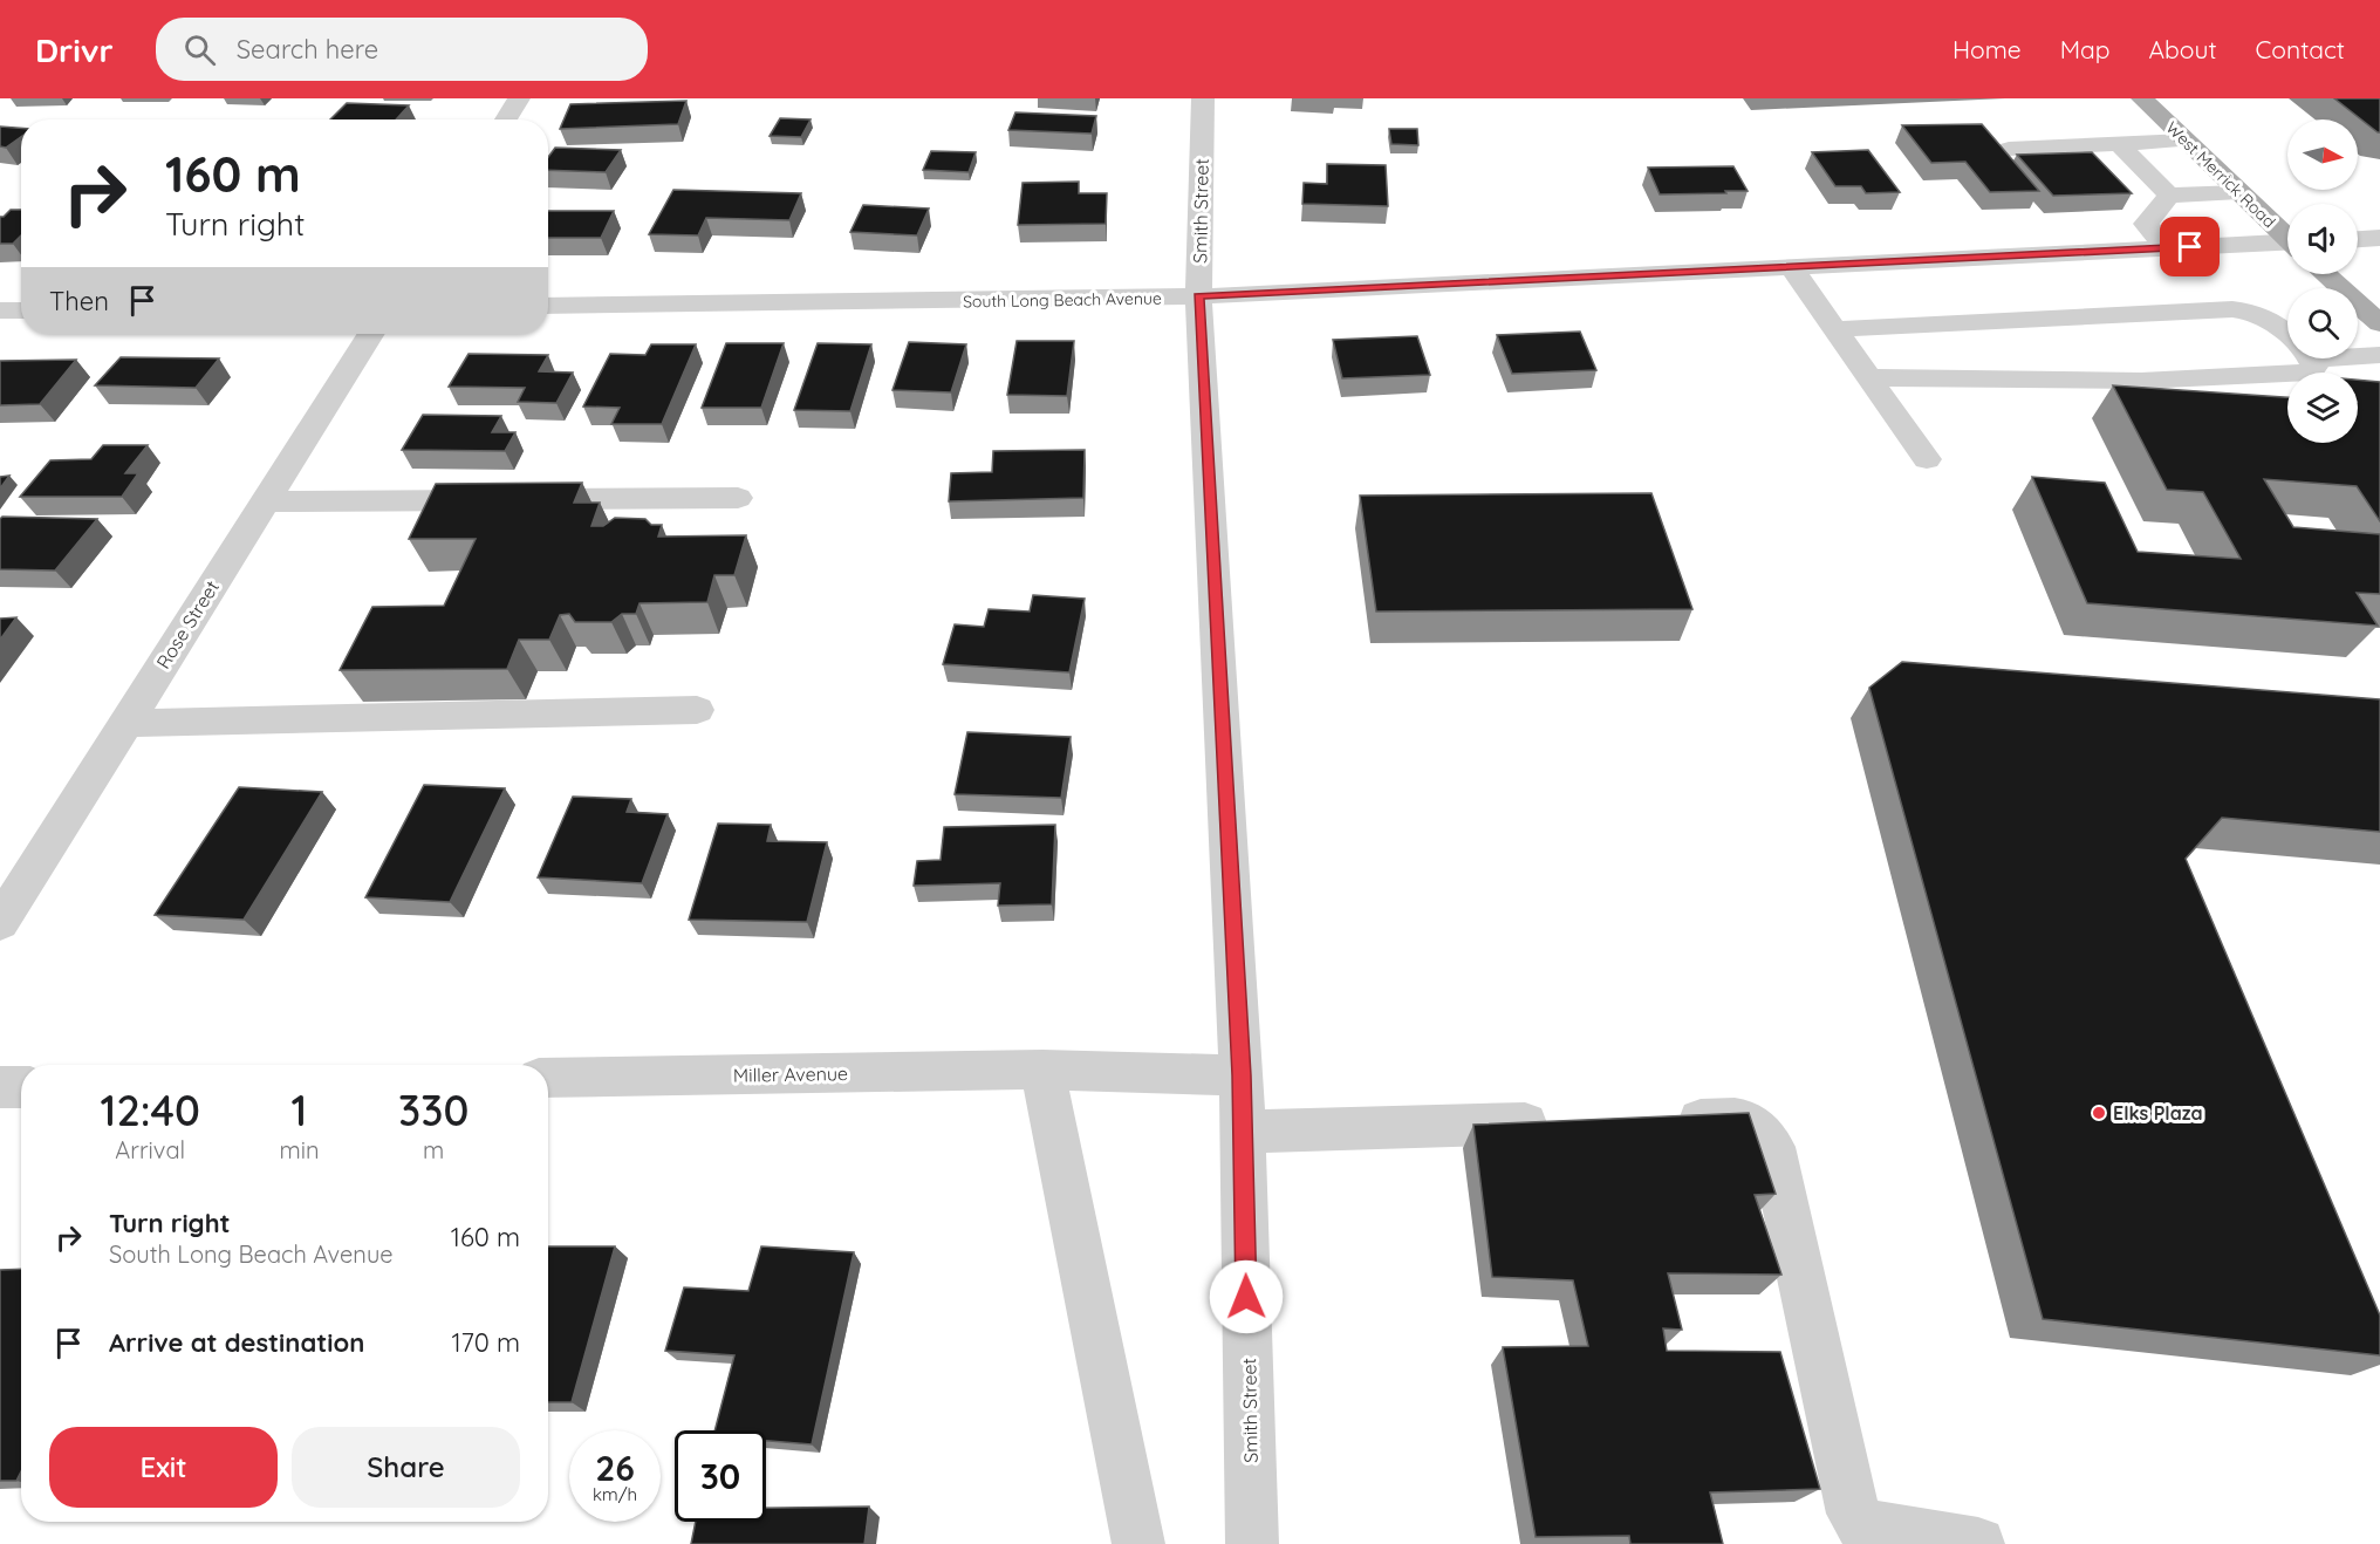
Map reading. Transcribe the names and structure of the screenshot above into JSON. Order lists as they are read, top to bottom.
{
  "streets": {
    "main road": ["West Merrick Road"],
    "street": [
      "Smith Street",
      "South Long Beach Avenue",
      "Rose Street",
      "Miller Avenue"
    ]
  },
  "crossings": [
    ["Smith Street", "South Long Beach Avenue"],
    ["Smith Street", "Miller Avenue"]
  ],
  "places": ["Elks Plaza"],
  "north": "right",
  "page": {
    "header": "Drivr",
    "search": "Search here",
    "nav": [
      "Home",
      "Map",
      "About",
      "Contact"
    ],
    "turn": ["160 m", "Turn right"],
    "then": "Then",
    "eta": [
      "12:40",
      "Arrival",
      "1",
      "min",
      "330",
      "m"
    ],
    "list": [
      {
        "name": "Turn right",
        "note": "South Long Beach Avenue",
        "value": "160 m"
      },
      {
        "name": "Arrive at destination",
        "value": "170 m"
      }
    ],
    "buttons": ["Exit", "Share"],
    "speed": "26 km/h",
    "limit": "30"
  }
}
